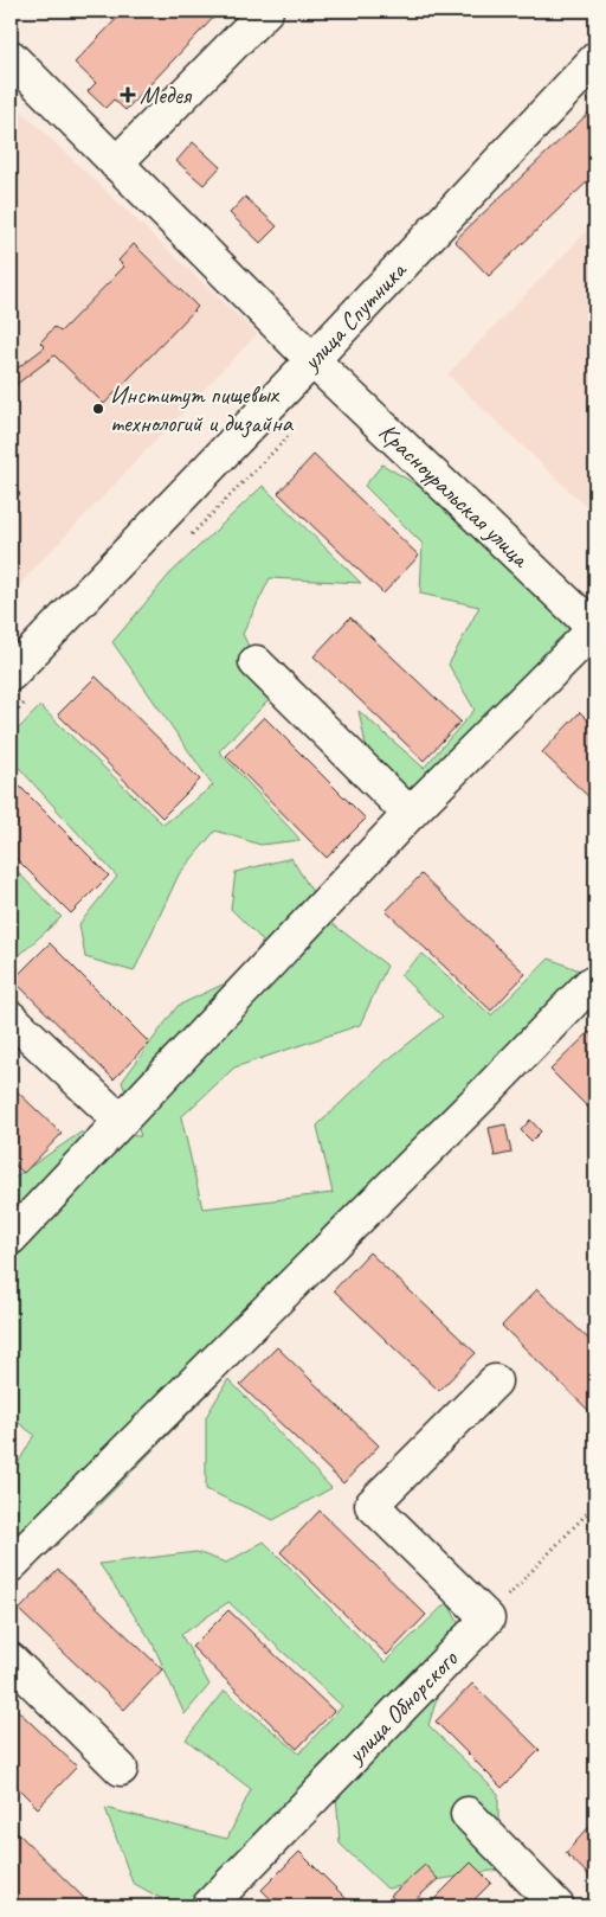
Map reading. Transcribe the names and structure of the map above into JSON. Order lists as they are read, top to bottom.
{
  "streets": {
    "street": ["улица Спутника", "Красноуральская улица", "улица Обнорского"]
  },
  "crossings": [
    ["улица Спутника", "Красноуральская улица"]
  ],
  "places": {
    "health": ["Медея"],
    "other": ["Институт пищевых технологий и дизайна"]
  }
}
